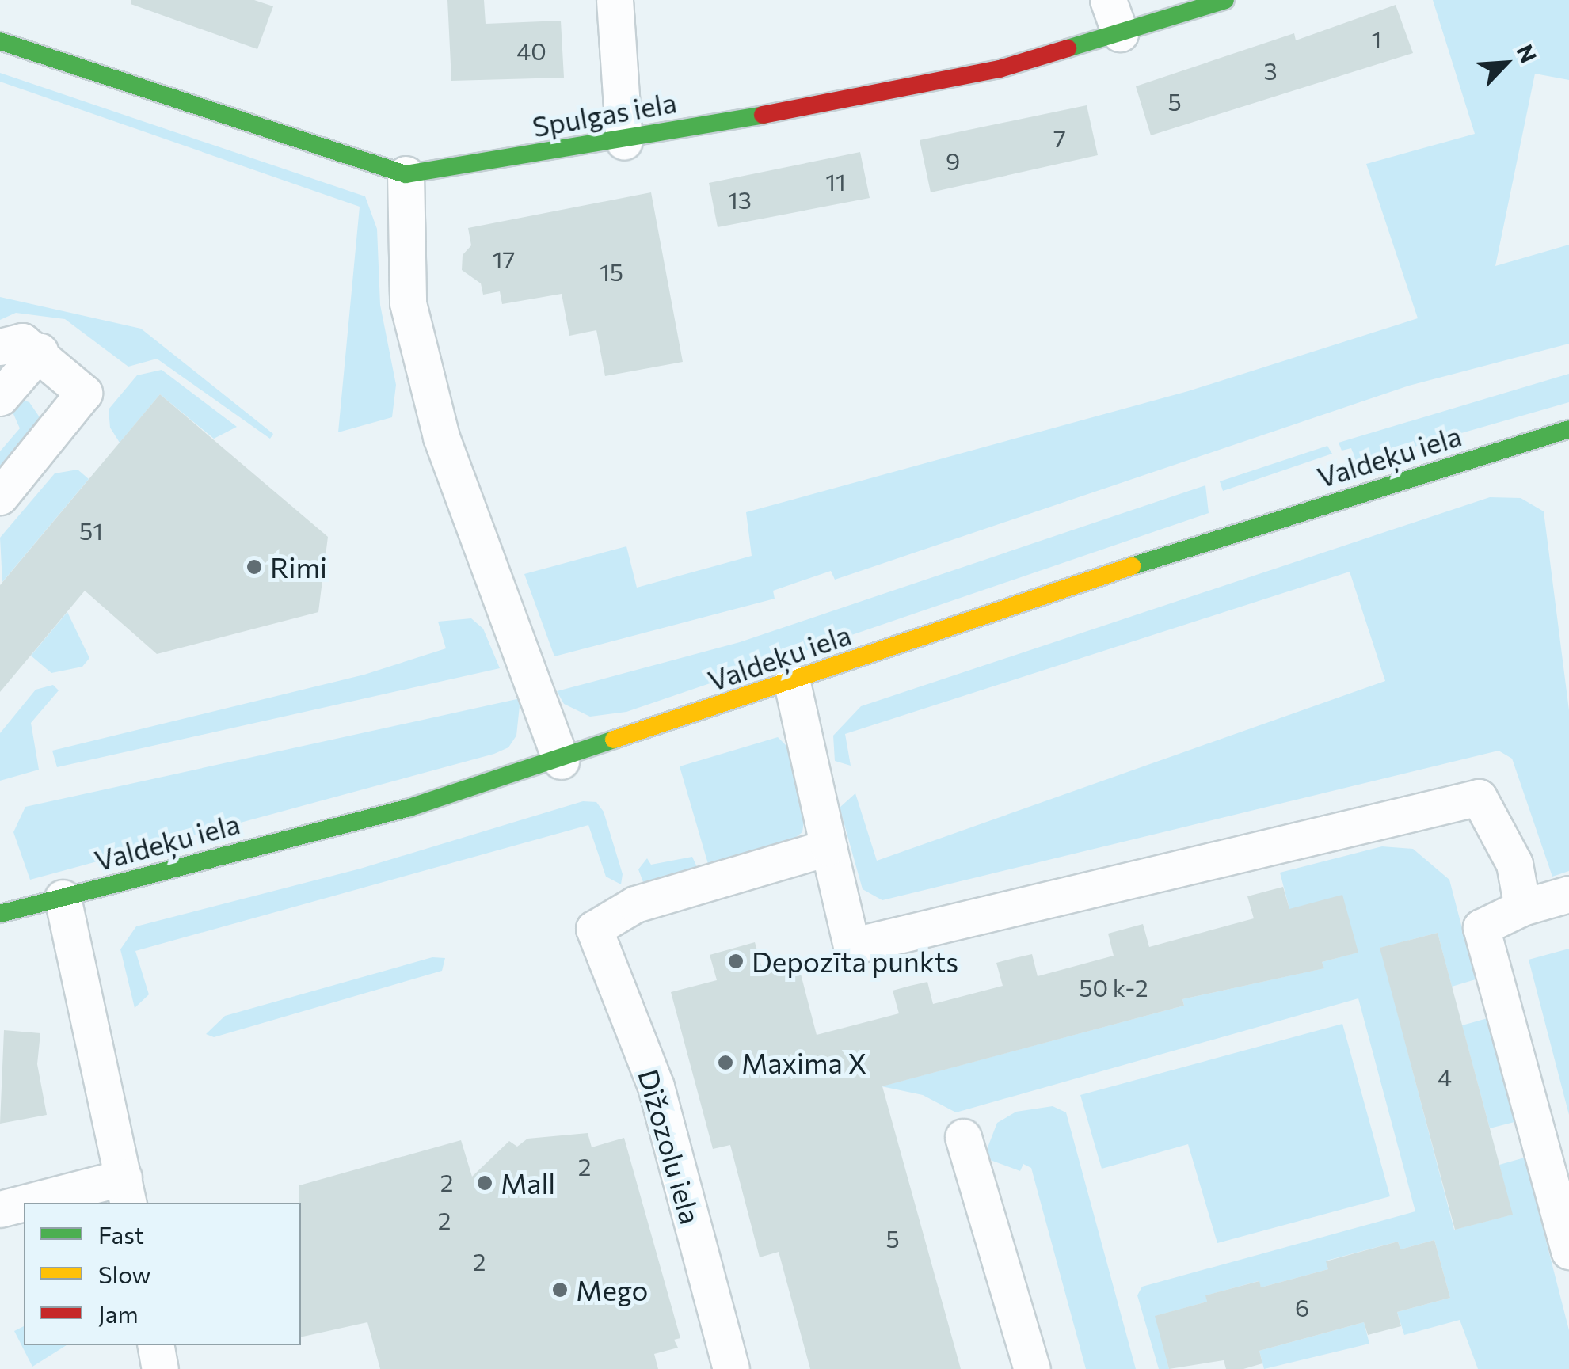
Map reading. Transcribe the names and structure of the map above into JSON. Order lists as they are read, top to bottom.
{
  "streets": {
    "street": ["Spulgas iela", "Valdeķu iela", "Dižozolu iela"]
  },
  "places": [
    "Rimi",
    "Depozīta punkts",
    "Maxima X",
    "Mall",
    "Mego"
  ],
  "house_numbers": [
    "1",
    "40",
    "3",
    "5",
    "7",
    "9",
    "11",
    "13",
    "17",
    "15",
    "51",
    "50 k-2",
    "4",
    "2",
    "2",
    "2",
    "5",
    "2",
    "6"
  ],
  "legend": ["Fast", "Slow", "Jam"],
  "north": "top right"
}
